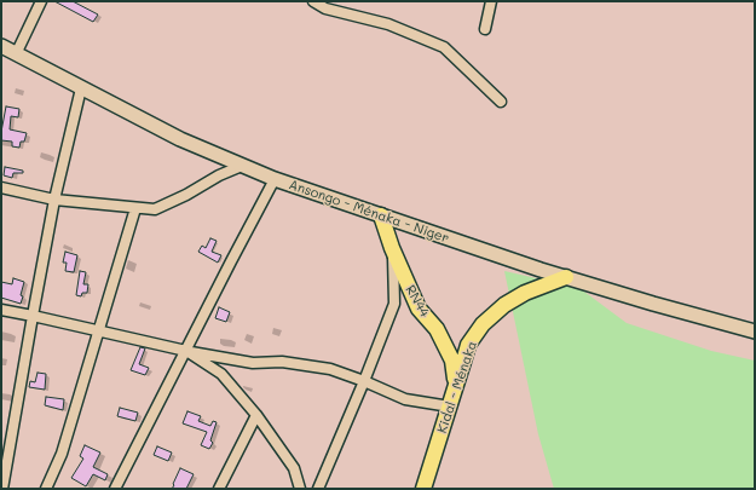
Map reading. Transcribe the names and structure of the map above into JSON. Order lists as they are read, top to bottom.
{
  "streets": {
    "main road": ["Ansongo - Ménaka - Niger", "RN44", "Kidal - Ménaka"]
  },
  "crossings": [
    ["Ansongo - Ménaka - Niger", "RN44"],
    ["Ansongo - Ménaka - Niger", "Kidal - Ménaka"],
    ["RN44", "Kidal - Ménaka"]
  ]
}
